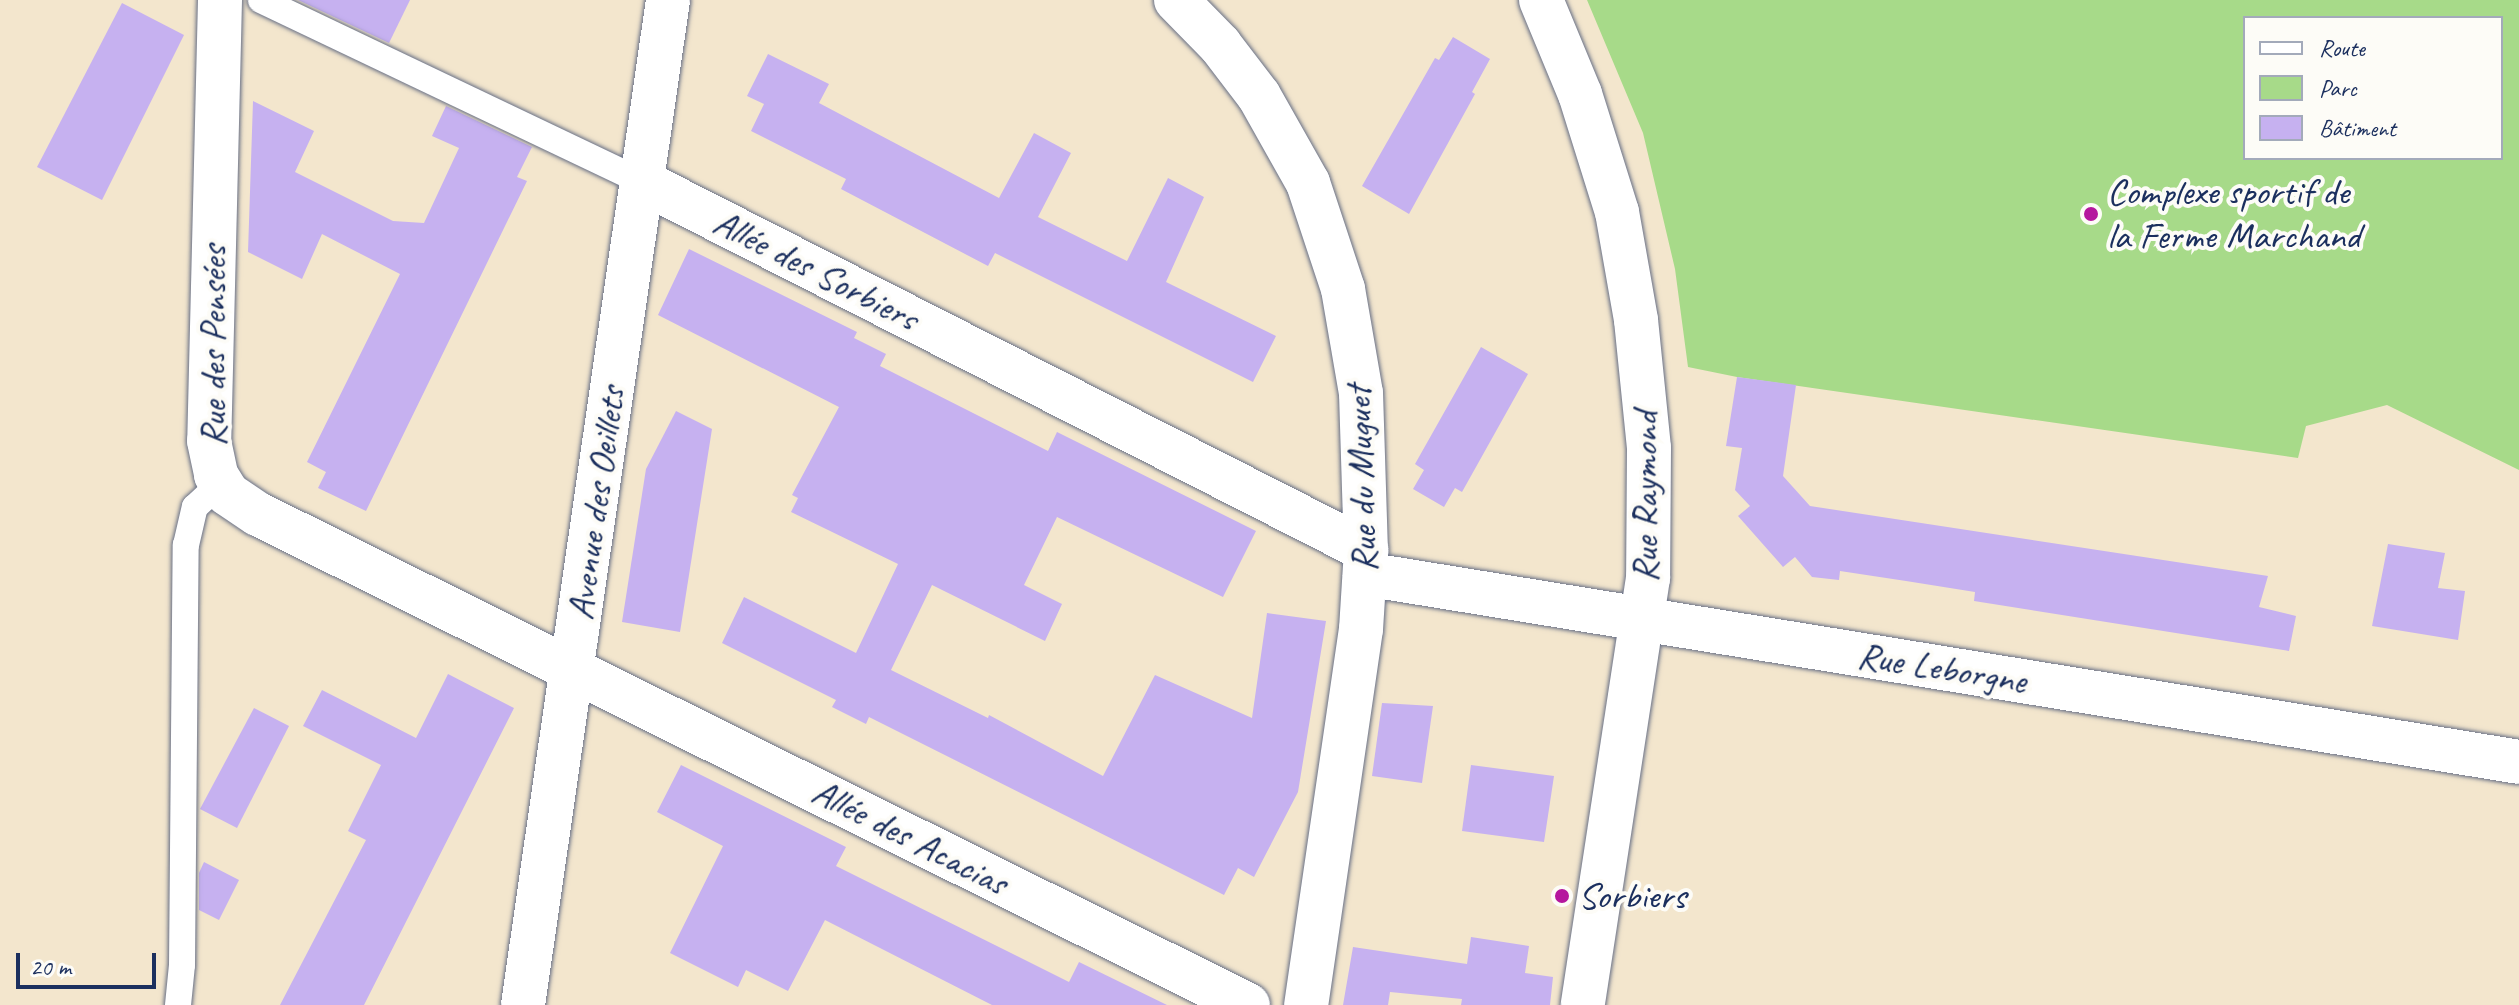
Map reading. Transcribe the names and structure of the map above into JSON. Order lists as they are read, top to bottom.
{
  "streets": {
    "street": [
      "Allée des Sorbiers",
      "Rue des Pensées",
      "Rue du Muguet",
      "Rue Raymond",
      "Avenue des Oeillets",
      "Rue Leborgne",
      "Allée des Acacias"
    ]
  },
  "crossings": [
    ["Allée des Sorbiers", "Rue du Muguet"],
    ["Allée des Sorbiers", "Avenue des Oeillets"],
    ["Allée des Sorbiers", "Rue Leborgne"],
    ["Rue des Pensées", "Avenue des Oeillets"],
    ["Rue des Pensées", "Allée des Acacias"],
    ["Rue du Muguet", "Rue Leborgne"],
    ["Rue Raymond", "Rue Leborgne"],
    ["Avenue des Oeillets", "Allée des Acacias"]
  ],
  "places": ["Complexe sportif de la Ferme Marchand", "Sorbiers"],
  "legend": ["Route", "Parc", "Bâtiment"],
  "scale_bar": "20 m"
}
